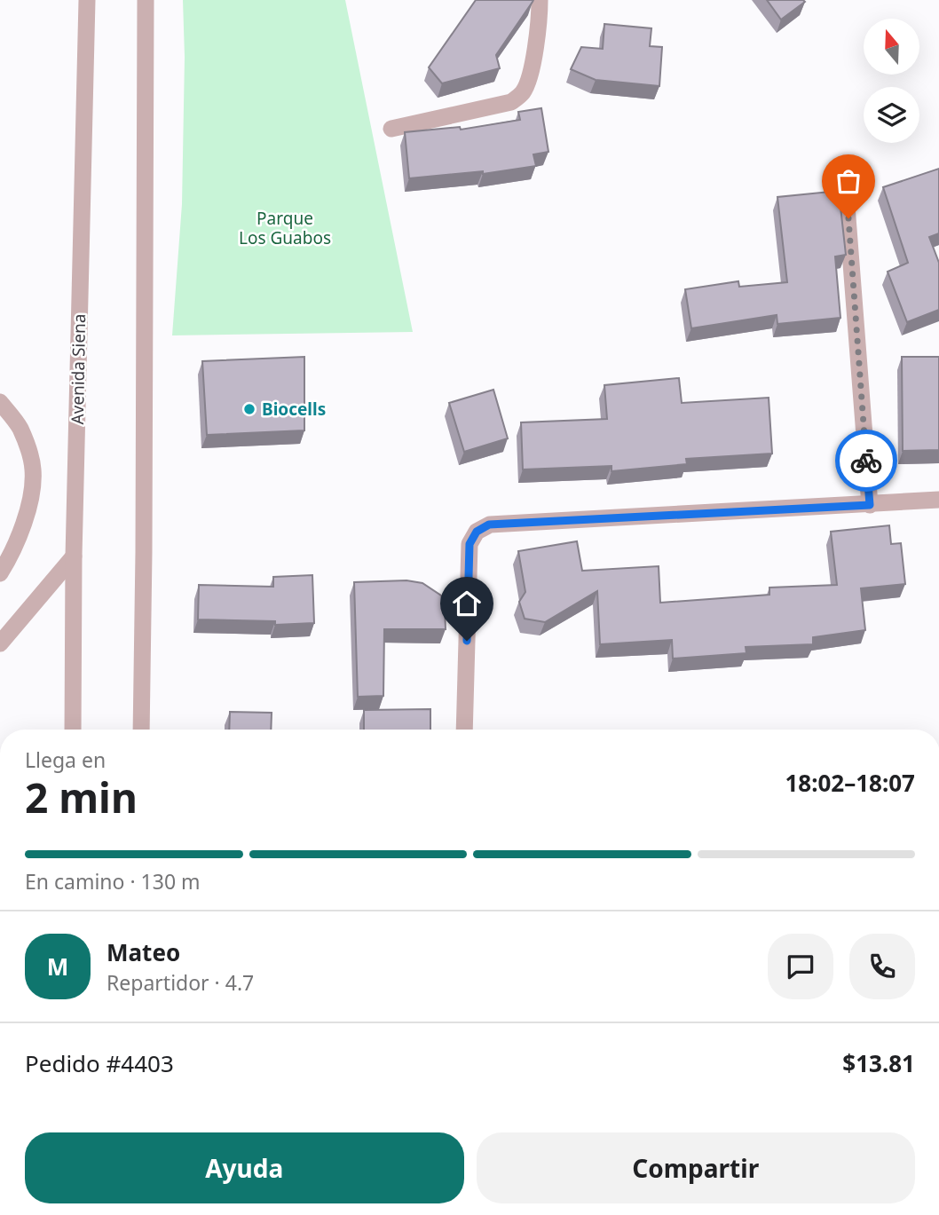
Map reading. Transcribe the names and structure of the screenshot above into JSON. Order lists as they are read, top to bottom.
{
  "streets": {
    "street": ["Avenida Siena"]
  },
  "parks": ["Parque Los Guabos"],
  "places": ["Biocells"],
  "north": "top",
  "page": {
    "heading": ["2 min", "Llega en", "18:02–18:07"],
    "panel": [
      "Mateo",
      "Repartidor · 4.7",
      "Pedido #4403",
      "$13.81"
    ],
    "bar": "En camino · 130 m",
    "round": "M",
    "buttons": ["Ayuda", "Compartir"]
  }
}
